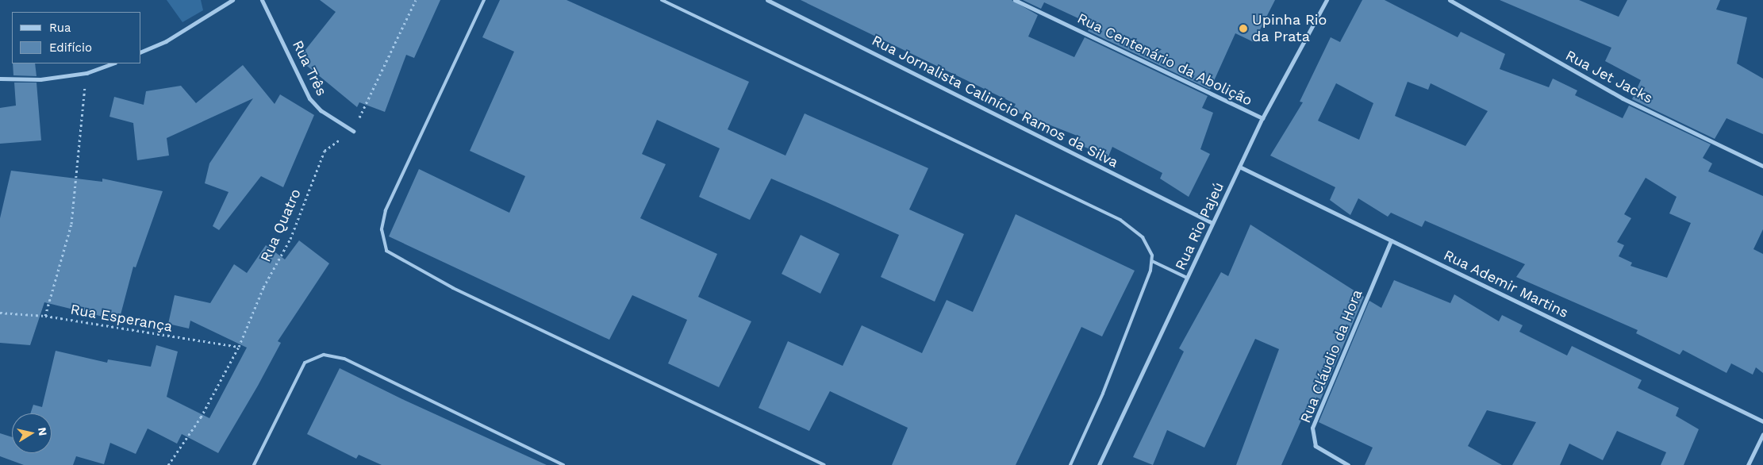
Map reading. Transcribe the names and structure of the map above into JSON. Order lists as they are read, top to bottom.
{
  "streets": {
    "street": [
      "Rua Centenário da Abolição",
      "Rua Três",
      "Rua Jet Jacks",
      "Rua Jornalista Calinício Ramos da Silva",
      "Rua Rio Pajeú",
      "Rua Ademir Martins",
      "Rua Cláudio da Hora"
    ],
    "path": ["Rua Quatro", "Rua Esperança"]
  },
  "crossings": [
    ["Rua Centenário da Abolição", "Rua Rio Pajeú"],
    ["Rua Três", "Rua Quatro"],
    ["Rua Jornalista Calinício Ramos da Silva", "Rua Rio Pajeú"],
    ["Rua Quatro", "Rua Esperança"],
    ["Rua Rio Pajeú", "Rua Ademir Martins"],
    ["Rua Ademir Martins", "Rua Cláudio da Hora"]
  ],
  "places": ["Upinha Rio da Prata"],
  "legend": ["Rua", "Edifício"],
  "north": "right"
}
